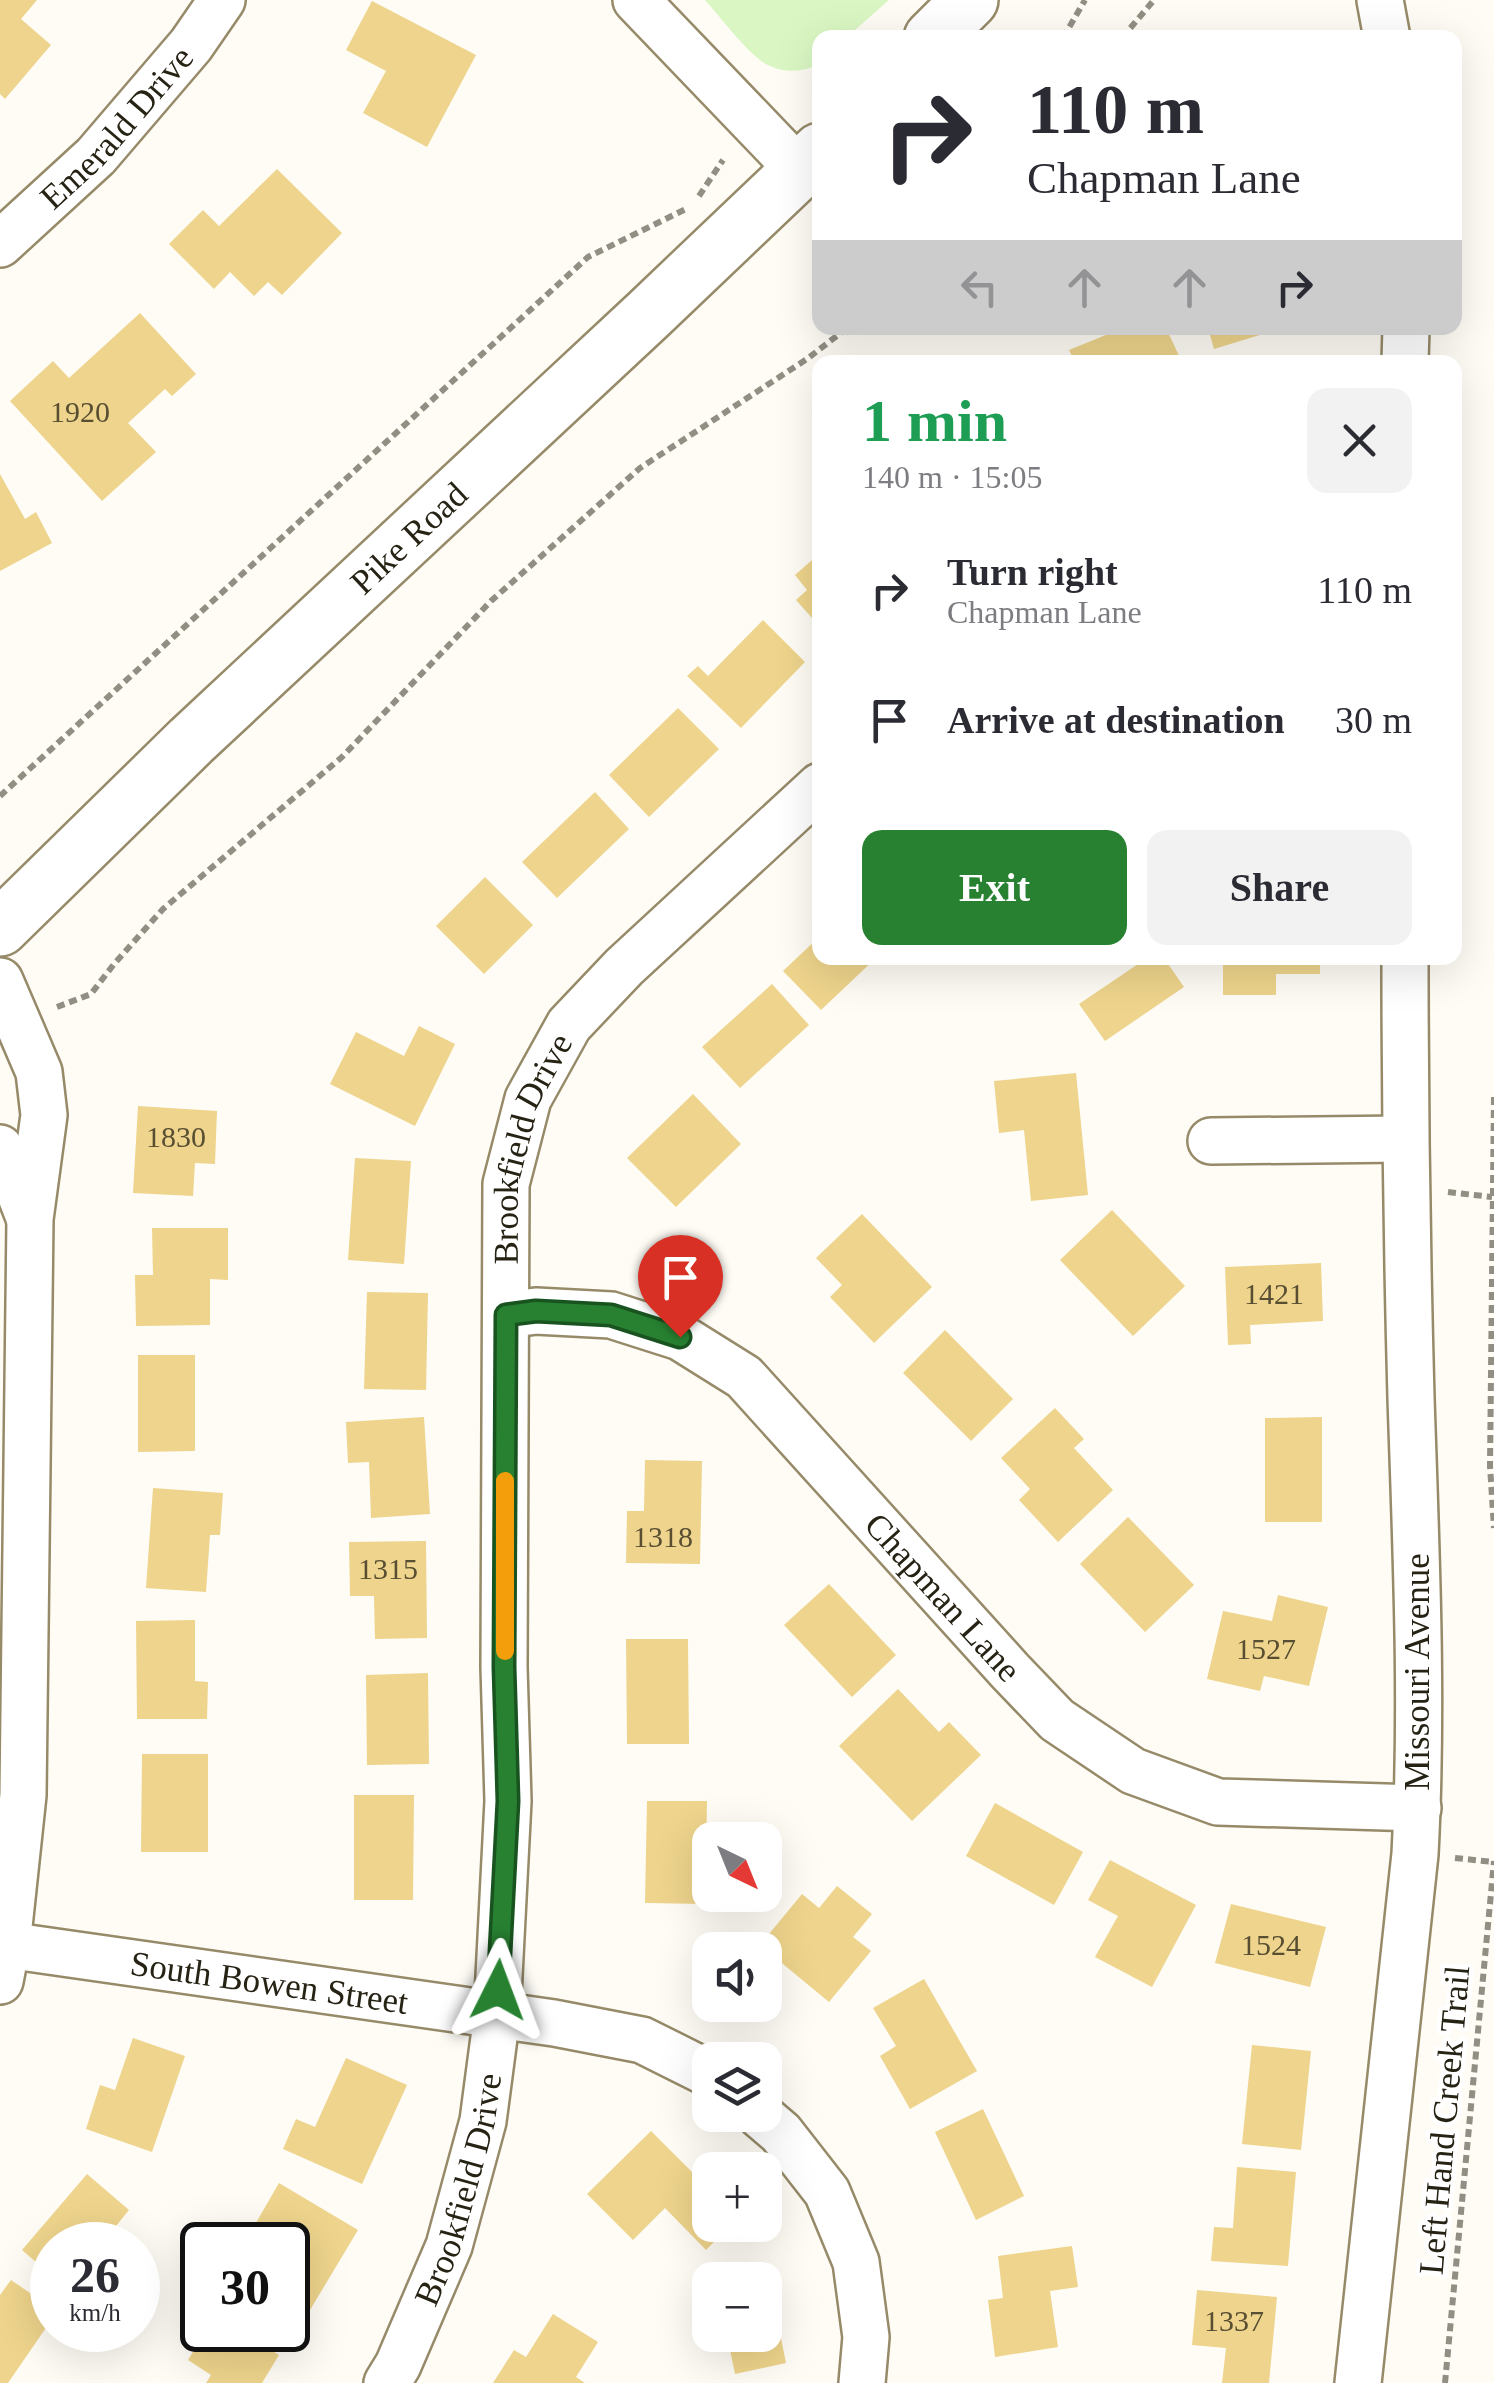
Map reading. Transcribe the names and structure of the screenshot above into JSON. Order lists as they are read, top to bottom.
{
  "streets": {
    "main road": ["Pike Road"],
    "street": [
      "Emerald Drive",
      "Brookfield Drive",
      "Chapman Lane",
      "Missouri Avenue",
      "South Bowen Street"
    ],
    "path": ["Left Hand Creek Trail"]
  },
  "crossings": [
    ["Brookfield Drive", "Chapman Lane"],
    ["Brookfield Drive", "South Bowen Street"],
    ["Chapman Lane", "Missouri Avenue"]
  ],
  "house_numbers": [
    "1920",
    "1830",
    "1421",
    "1318",
    "1315",
    "1527",
    "1524",
    "1337"
  ],
  "north": "bottom right",
  "page": {
    "turn": ["110 m", "Chapman Lane"],
    "heading": ["1 min", "140 m · 15:05"],
    "list": [
      {
        "name": "Turn right",
        "note": "Chapman Lane",
        "value": "110 m"
      },
      {
        "name": "Arrive at destination",
        "value": "30 m"
      }
    ],
    "buttons": ["Exit", "Share"],
    "map_buttons": ["+", "−"],
    "speed": "26 km/h",
    "limit": "30"
  }
}
